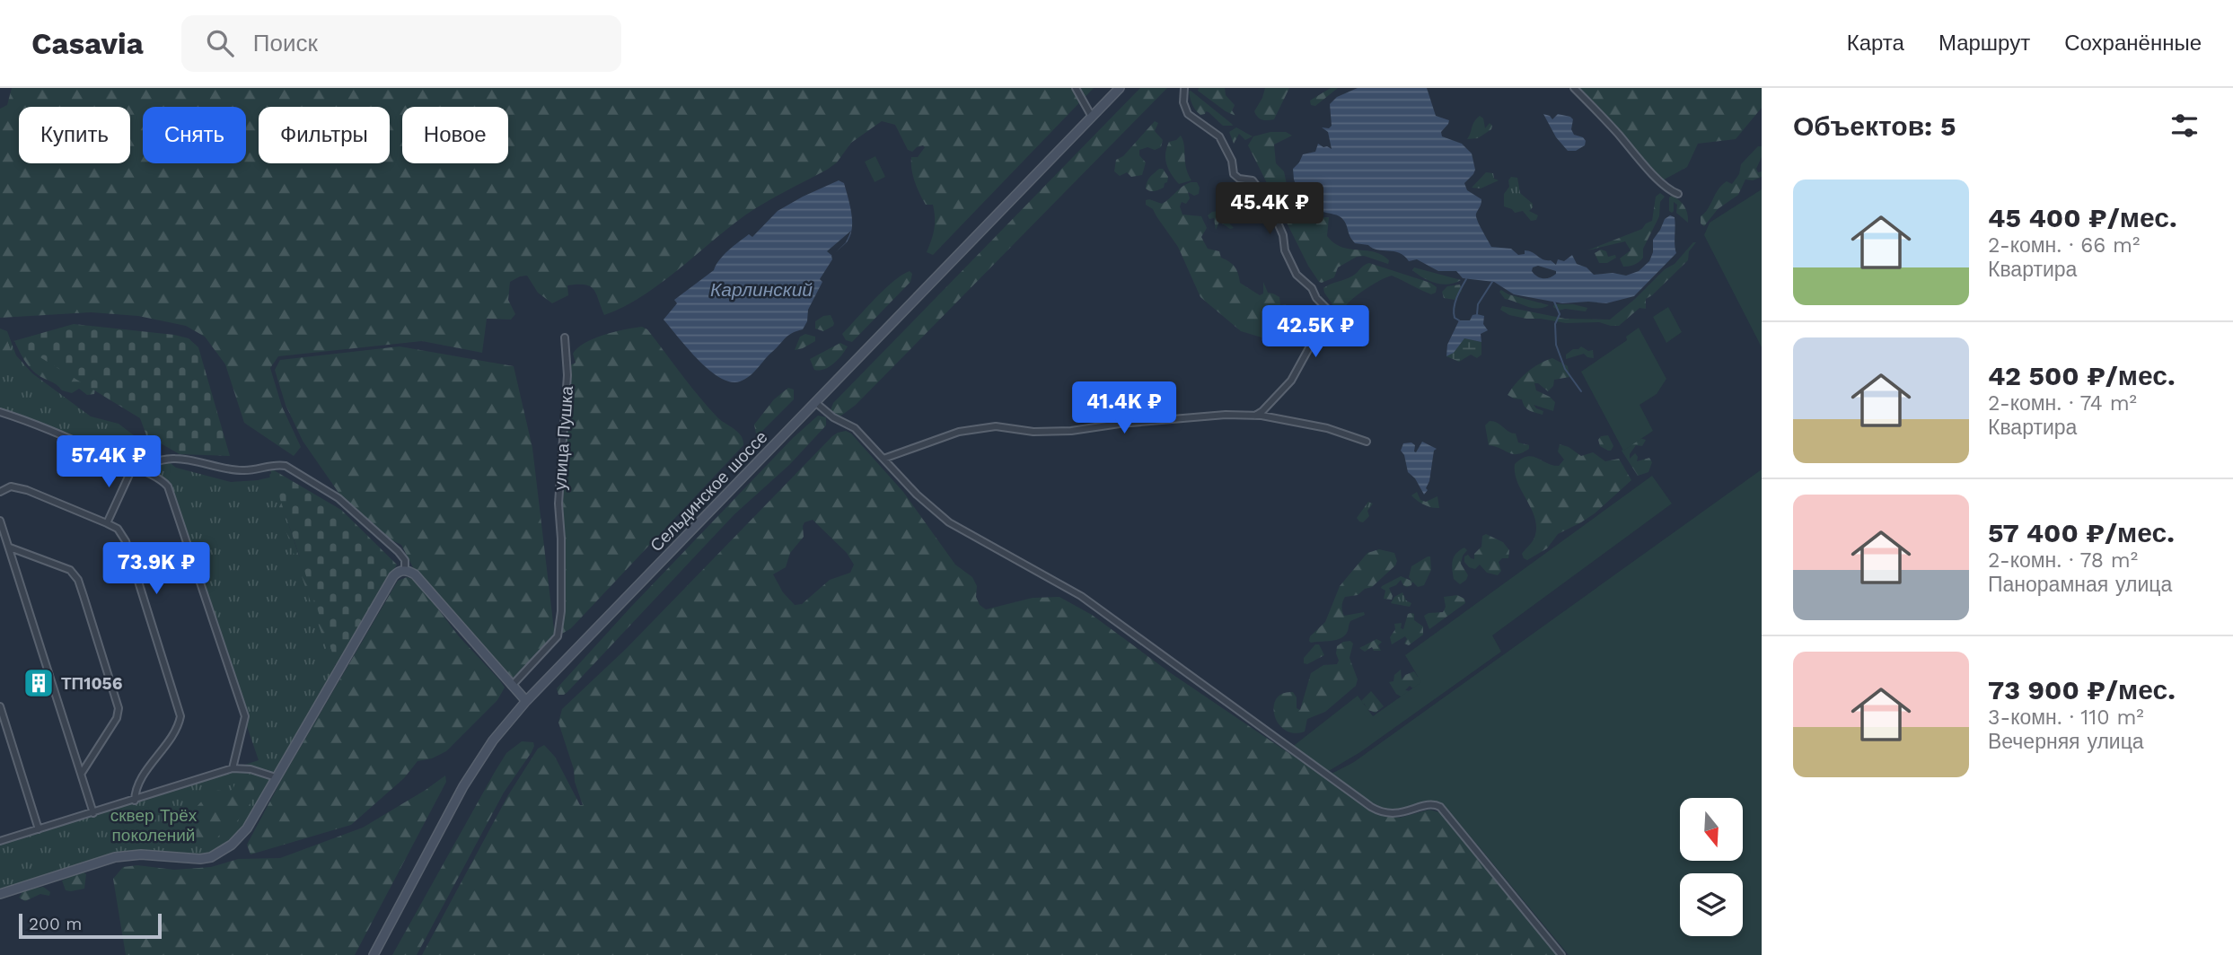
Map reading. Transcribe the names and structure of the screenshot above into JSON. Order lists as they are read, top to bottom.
{
  "streets": {
    "main road": ["Сельдинское шоссе"],
    "street": ["улица Пушка"]
  },
  "water": ["Карлинский"],
  "parks": ["сквер Трёх поколений"],
  "places": {
    "building": ["ТП1056"]
  },
  "scale_bar": "200 m",
  "north": "bottom",
  "page": {
    "header": "Casavia",
    "search": "Поиск",
    "nav": ["Карта", "Маршрут", "Сохранённые"],
    "heading": "Объектов: 5",
    "chip": [
      "Купить",
      "Снять",
      "Фильтры",
      "Новое"
    ],
    "list": [
      {
        "name": "45 400 ₽/мес.",
        "note": "2-комн. · 66 m² · Квартира"
      },
      {
        "name": "42 500 ₽/мес.",
        "note": "2-комн. · 74 m² · Квартира"
      },
      {
        "name": "57 400 ₽/мес.",
        "note": "2-комн. · 78 m² · Панорамная улица"
      },
      {
        "name": "73 900 ₽/мес.",
        "note": "3-комн. · 110 m² · Вечерняя улица"
      }
    ],
    "price": [
      "45.4K ₽",
      "42.5K ₽",
      "41.4K ₽",
      "57.4K ₽",
      "73.9K ₽"
    ],
    "scale": "200 m"
  }
}
